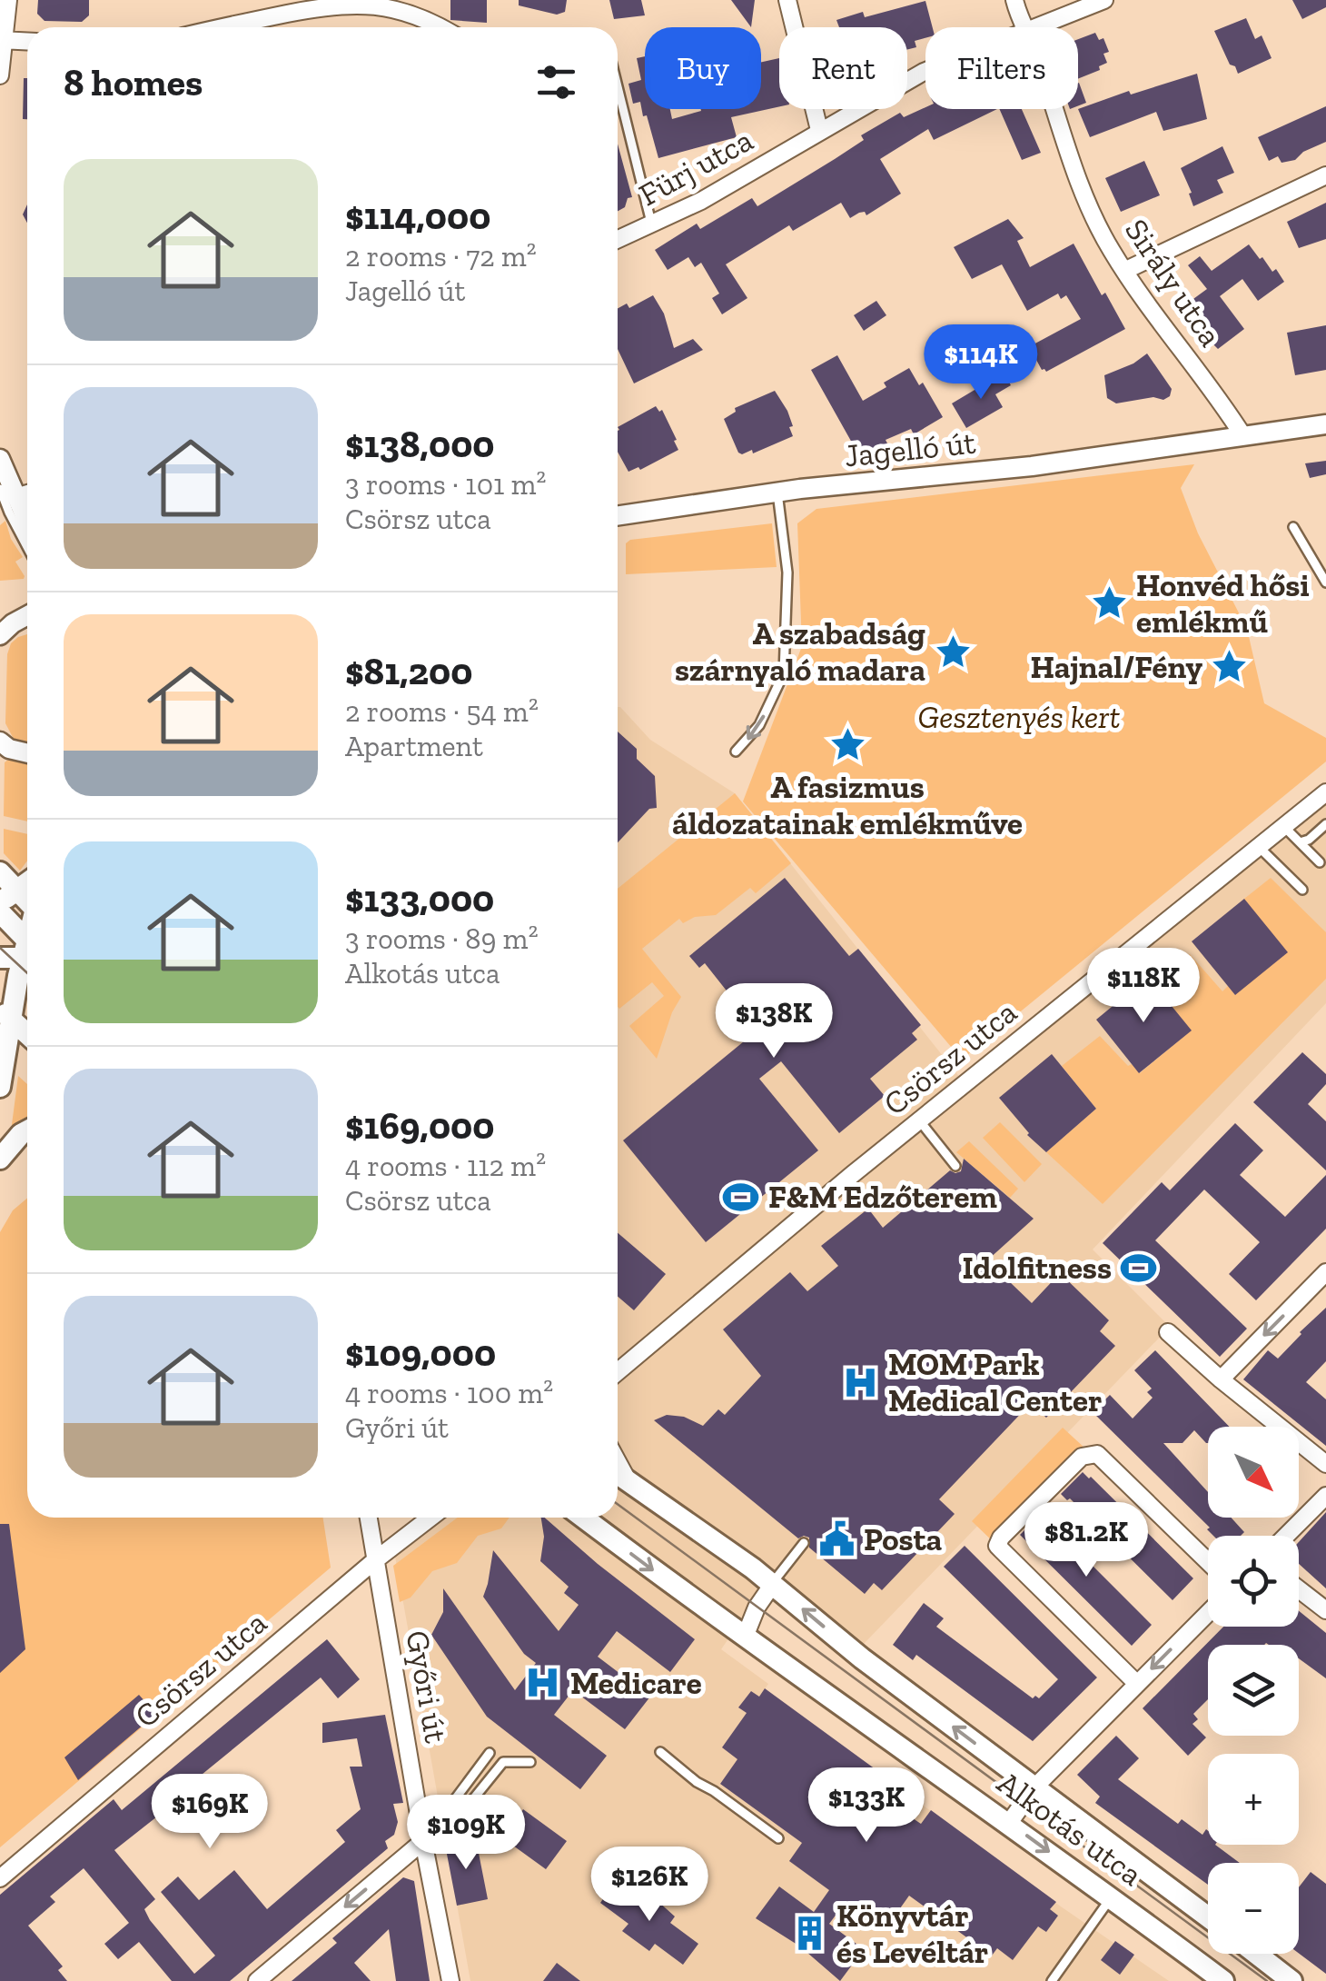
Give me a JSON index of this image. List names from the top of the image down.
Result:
{
  "streets": {
    "main road": ["Alkotás utca"],
    "street": [
      "Fürj utca",
      "Sirály utca",
      "Jagelló út",
      "Csörsz utca",
      "Győri út"
    ]
  },
  "crossings": [
    ["Sirály utca", "Jagelló út"],
    ["Csörsz utca", "Győri út"]
  ],
  "parks": ["Gesztenyés kert"],
  "places": {
    "place": [
      "Honvéd hősi emlékmű",
      "A szabadság szárnyaló madara",
      "Hajnal/Fény",
      "A fasizmus áldozatainak emlékműve"
    ],
    "sports": ["F&M Edzőterem", "Idolfitness"],
    "hospital": ["MOM Park Medical Center", "Medicare"],
    "public building": ["Posta"],
    "building": ["Könyvtár és Levéltár"]
  },
  "north": "bottom right",
  "page": {
    "chip": ["Buy", "Rent", "Filters"],
    "heading": "8 homes",
    "list": [
      {
        "name": "$114,000",
        "note": "2 rooms · 72 m² · Jagelló út"
      },
      {
        "name": "$138,000",
        "note": "3 rooms · 101 m² · Csörsz utca"
      },
      {
        "name": "$81,200",
        "note": "2 rooms · 54 m² · Apartment"
      },
      {
        "name": "$133,000",
        "note": "3 rooms · 89 m² · Alkotás utca"
      },
      {
        "name": "$169,000",
        "note": "4 rooms · 112 m² · Csörsz utca"
      },
      {
        "name": "$109,000",
        "note": "4 rooms · 100 m² · Győri út"
      }
    ],
    "price": [
      "$114K",
      "$118K",
      "$138K",
      "$81.2K",
      "$133K",
      "$169K",
      "$109K",
      "$126K"
    ],
    "map_buttons": ["+", "−"]
  }
}
